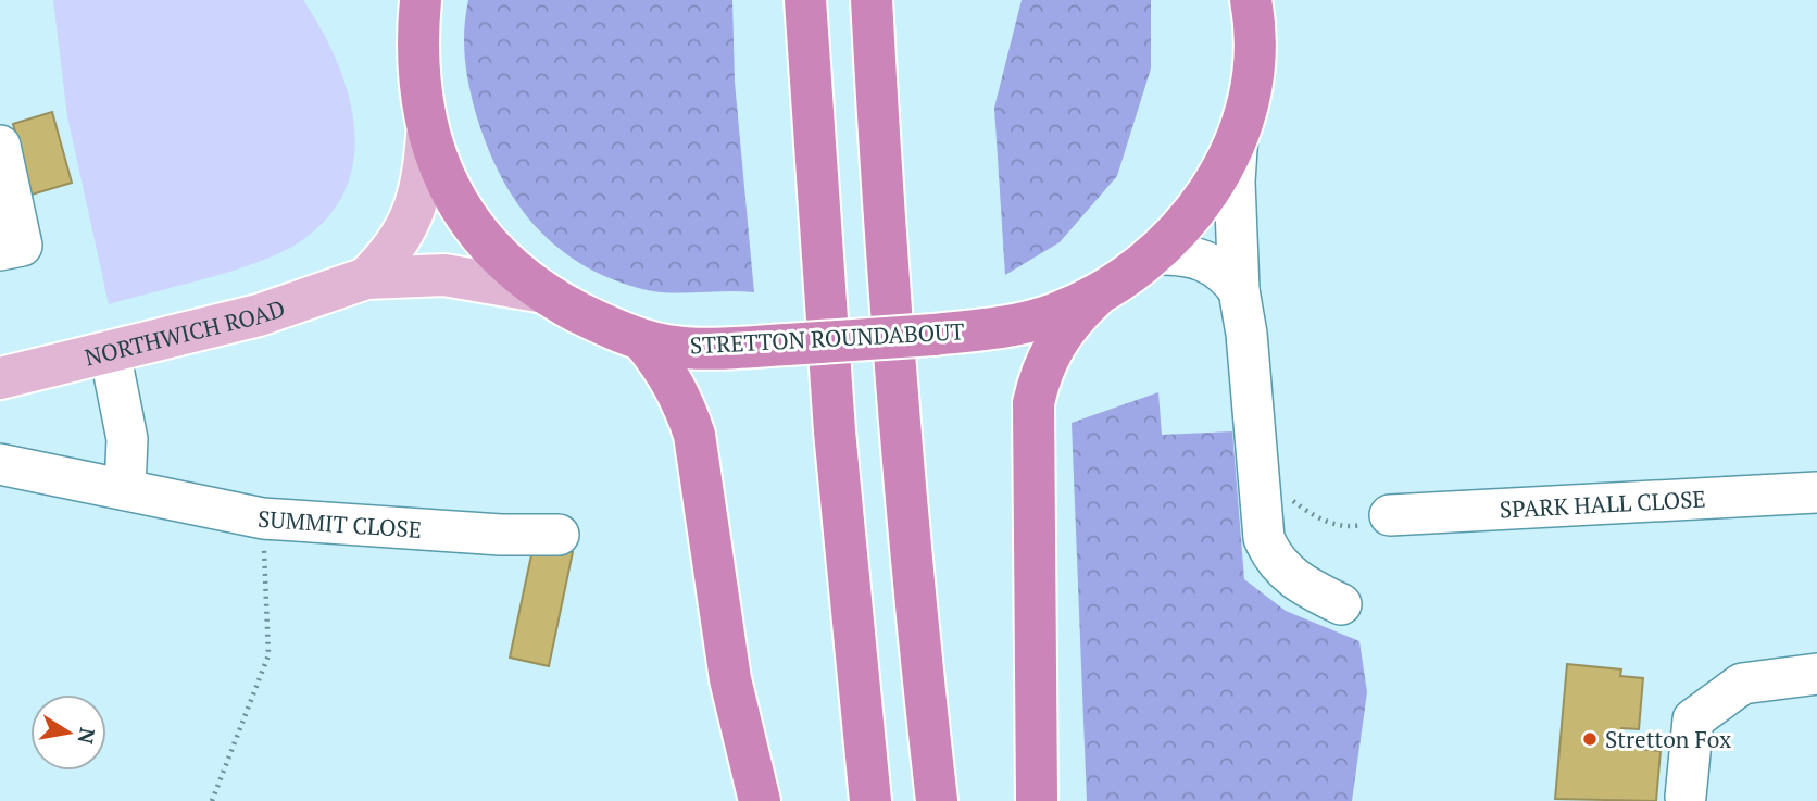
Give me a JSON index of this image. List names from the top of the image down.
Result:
{
  "streets": {
    "highway": ["STRETTON ROUNDABOUT"],
    "main road": ["NORTHWICH ROAD"],
    "street": ["SPARK HALL CLOSE", "SUMMIT CLOSE"]
  },
  "crossings": [
    ["NORTHWICH ROAD", "STRETTON ROUNDABOUT"]
  ],
  "places": ["Stretton Fox"],
  "north": "right"
}
